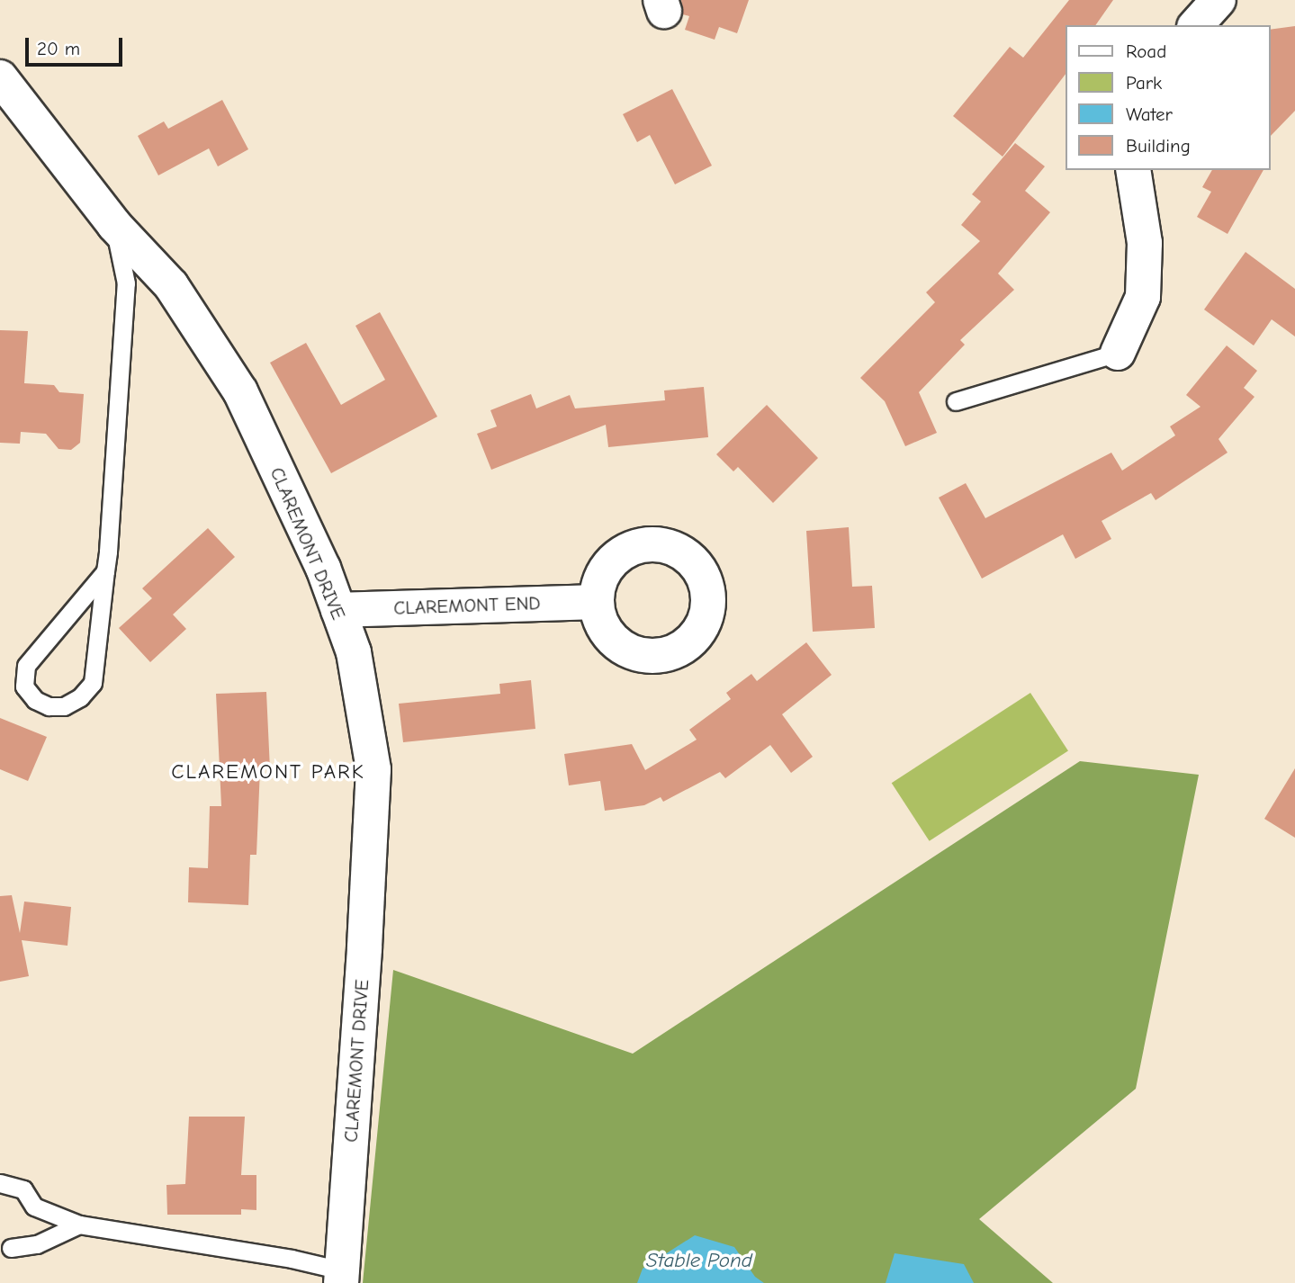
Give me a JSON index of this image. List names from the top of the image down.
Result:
{
  "streets": {
    "street": ["CLAREMONT DRIVE", "CLAREMONT END"]
  },
  "crossings": [
    ["CLAREMONT DRIVE", "CLAREMONT END"]
  ],
  "districts": ["CLAREMONT PARK"],
  "water": ["Stable Pond"],
  "legend": [
    "Road",
    "Park",
    "Water",
    "Building"
  ],
  "scale_bar": "20 m"
}
